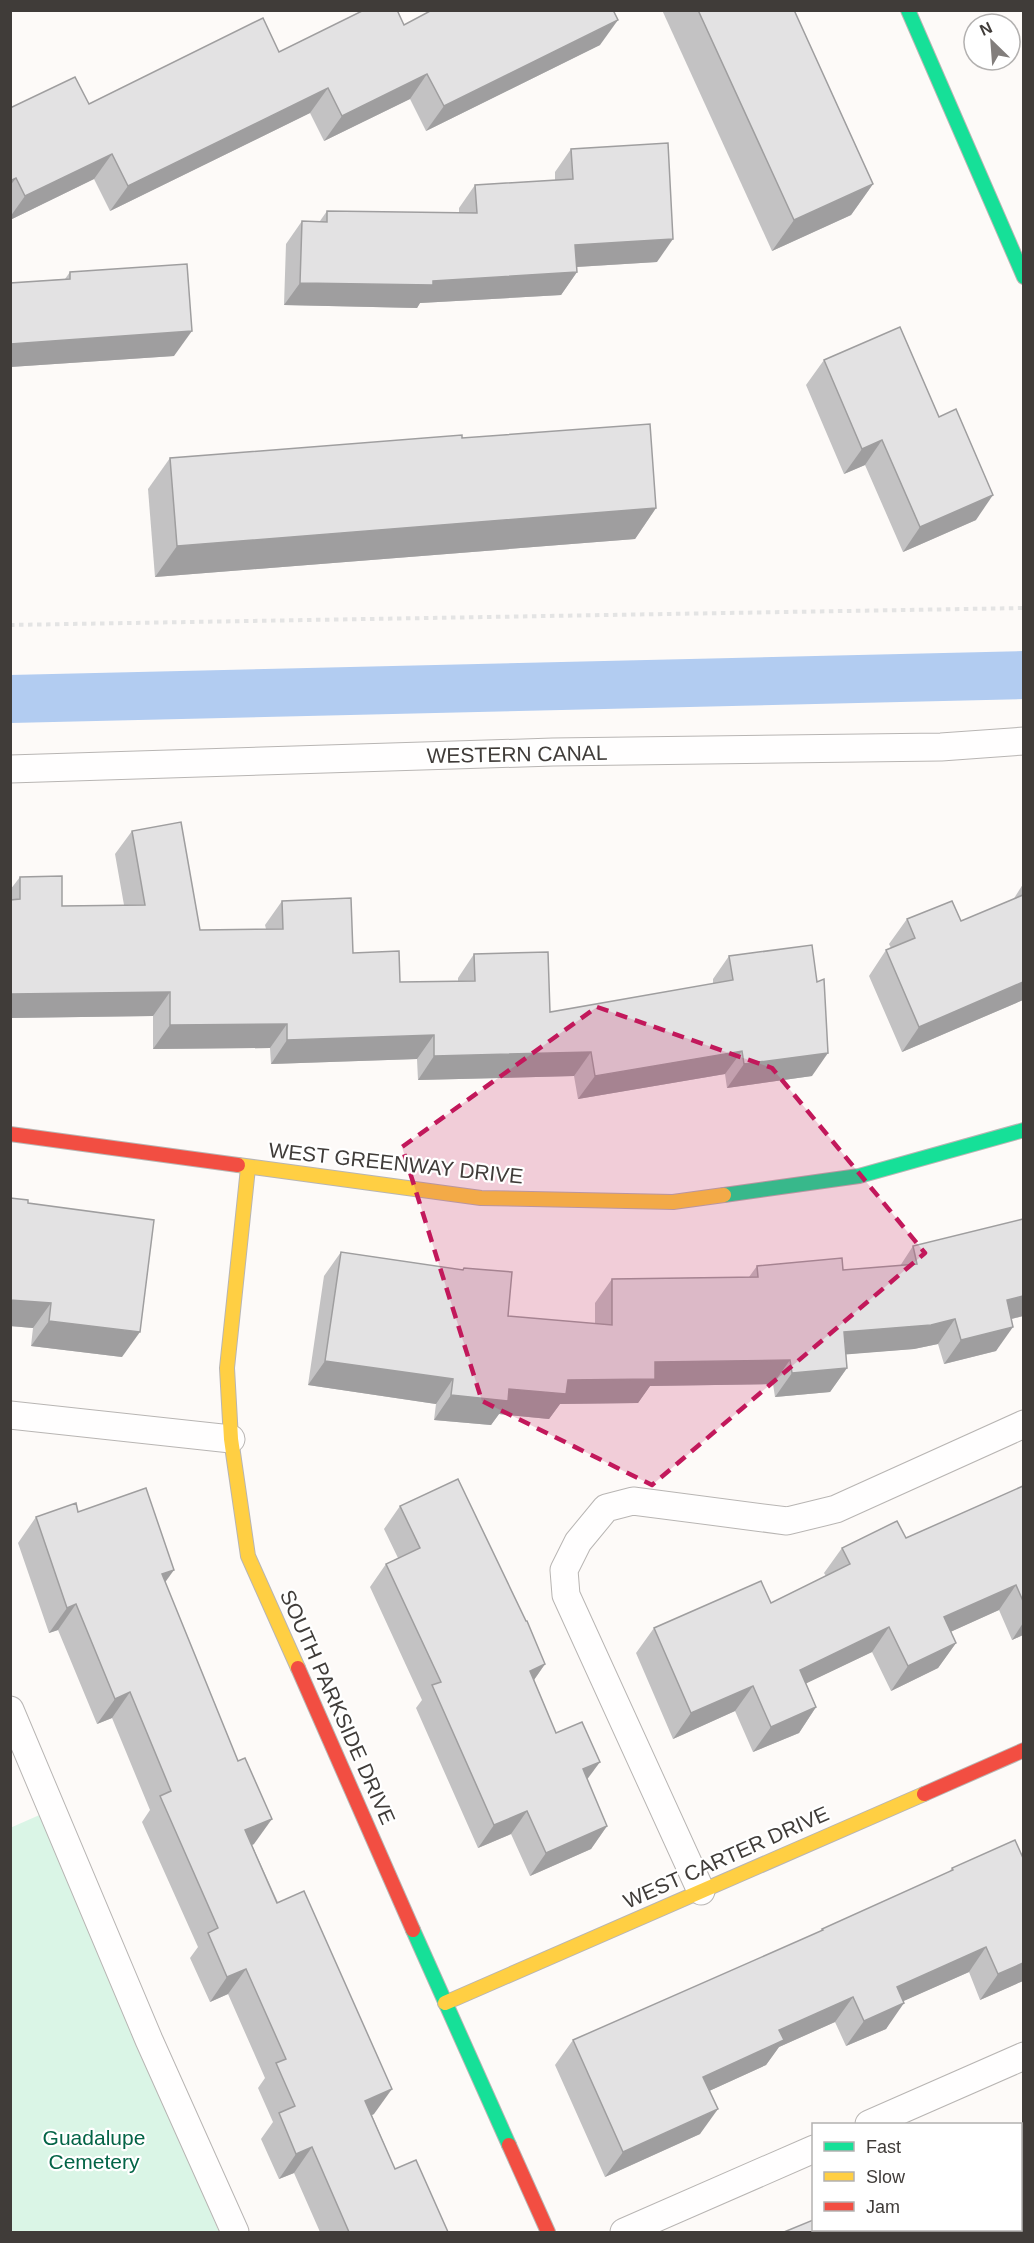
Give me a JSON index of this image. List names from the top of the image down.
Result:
{
  "streets": {
    "street": ["WEST GREENWAY DRIVE", "SOUTH PARKSIDE DRIVE", "WEST CARTER DRIVE"],
    "lane": ["WESTERN CANAL"]
  },
  "crossings": [
    ["WEST GREENWAY DRIVE", "SOUTH PARKSIDE DRIVE"],
    ["SOUTH PARKSIDE DRIVE", "WEST CARTER DRIVE"]
  ],
  "parks": ["Guadalupe Cemetery"],
  "legend": ["Fast", "Slow", "Jam"],
  "north": "top left"
}
